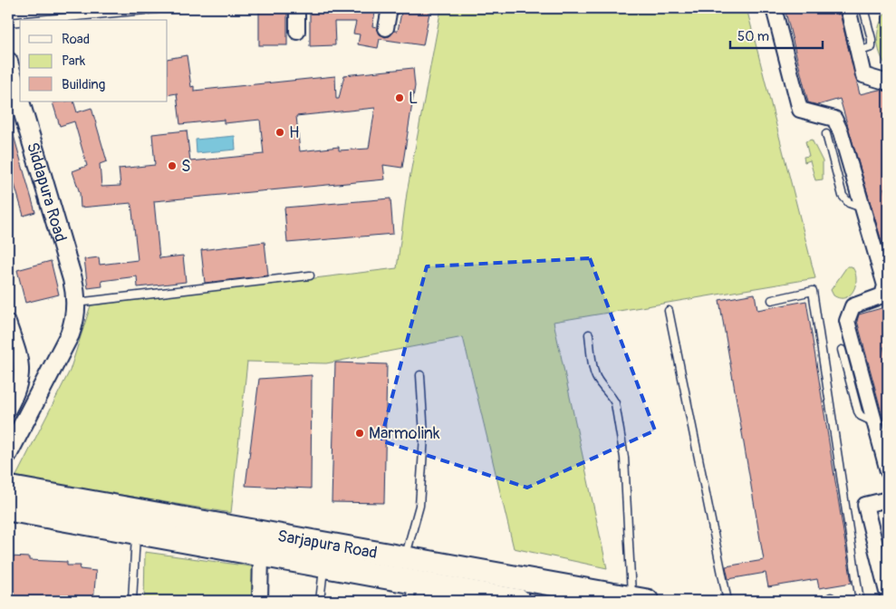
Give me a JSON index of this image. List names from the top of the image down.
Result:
{
  "streets": {
    "main road": ["Sarjapura Road"],
    "street": ["Siddapura Road"]
  },
  "places": [
    "L",
    "H",
    "S",
    "Marmolink"
  ],
  "legend": ["Road", "Park", "Building"],
  "scale_bar": "50 m"
}
